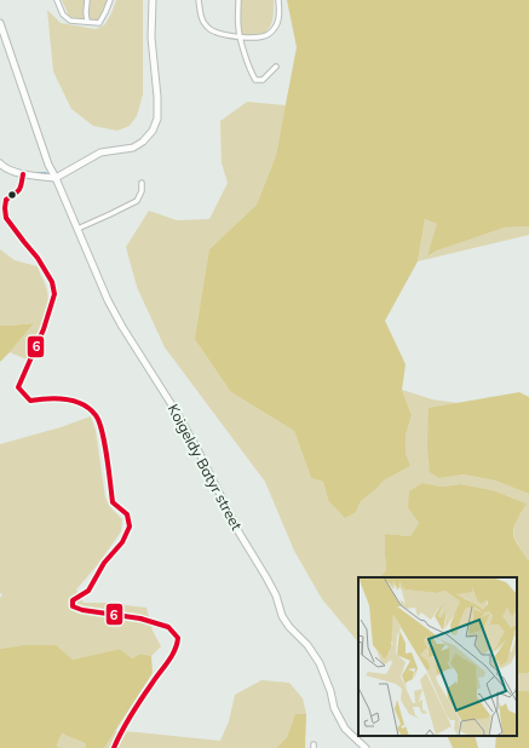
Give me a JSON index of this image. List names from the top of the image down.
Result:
{
  "streets": {
    "street": ["Koigeldy Batyr street"]
  },
  "lines": ["transit line 6"]
}
